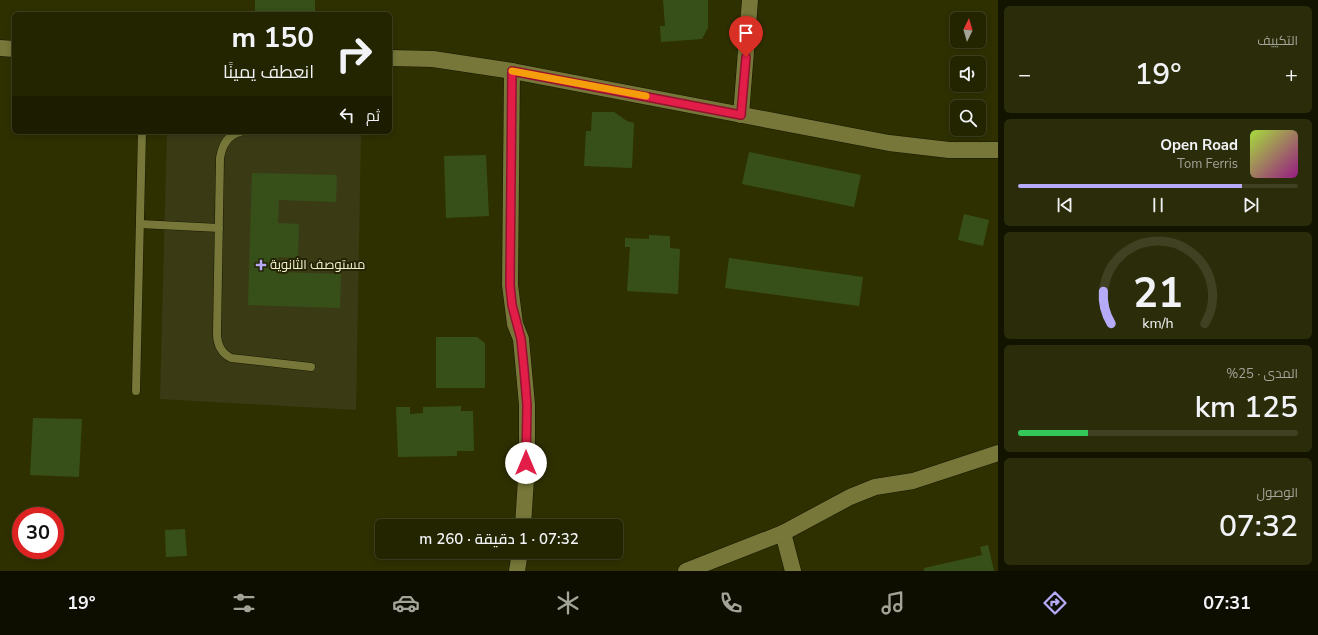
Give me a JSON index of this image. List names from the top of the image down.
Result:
{
  "places": {
    "health": ["مستوصف الثانوية"]
  },
  "north": "top",
  "page": {
    "tile": [
      "التكييف",
      ["المدى · 25%", "125 km"],
      ["الوصول", "07:32"]
    ],
    "turn": ["150 m", "انعطف يمينًا"],
    "heat": ["−", "19°", "+"],
    "then": "ثم",
    "song": ["Open Road", "Tom Ferris"],
    "limit": "30",
    "trip": "07:32 · 1 دقيقة · 260 m",
    "tabs": ["07:31", "19°"],
    "gauge": ["21", "km/h"]
  }
}
